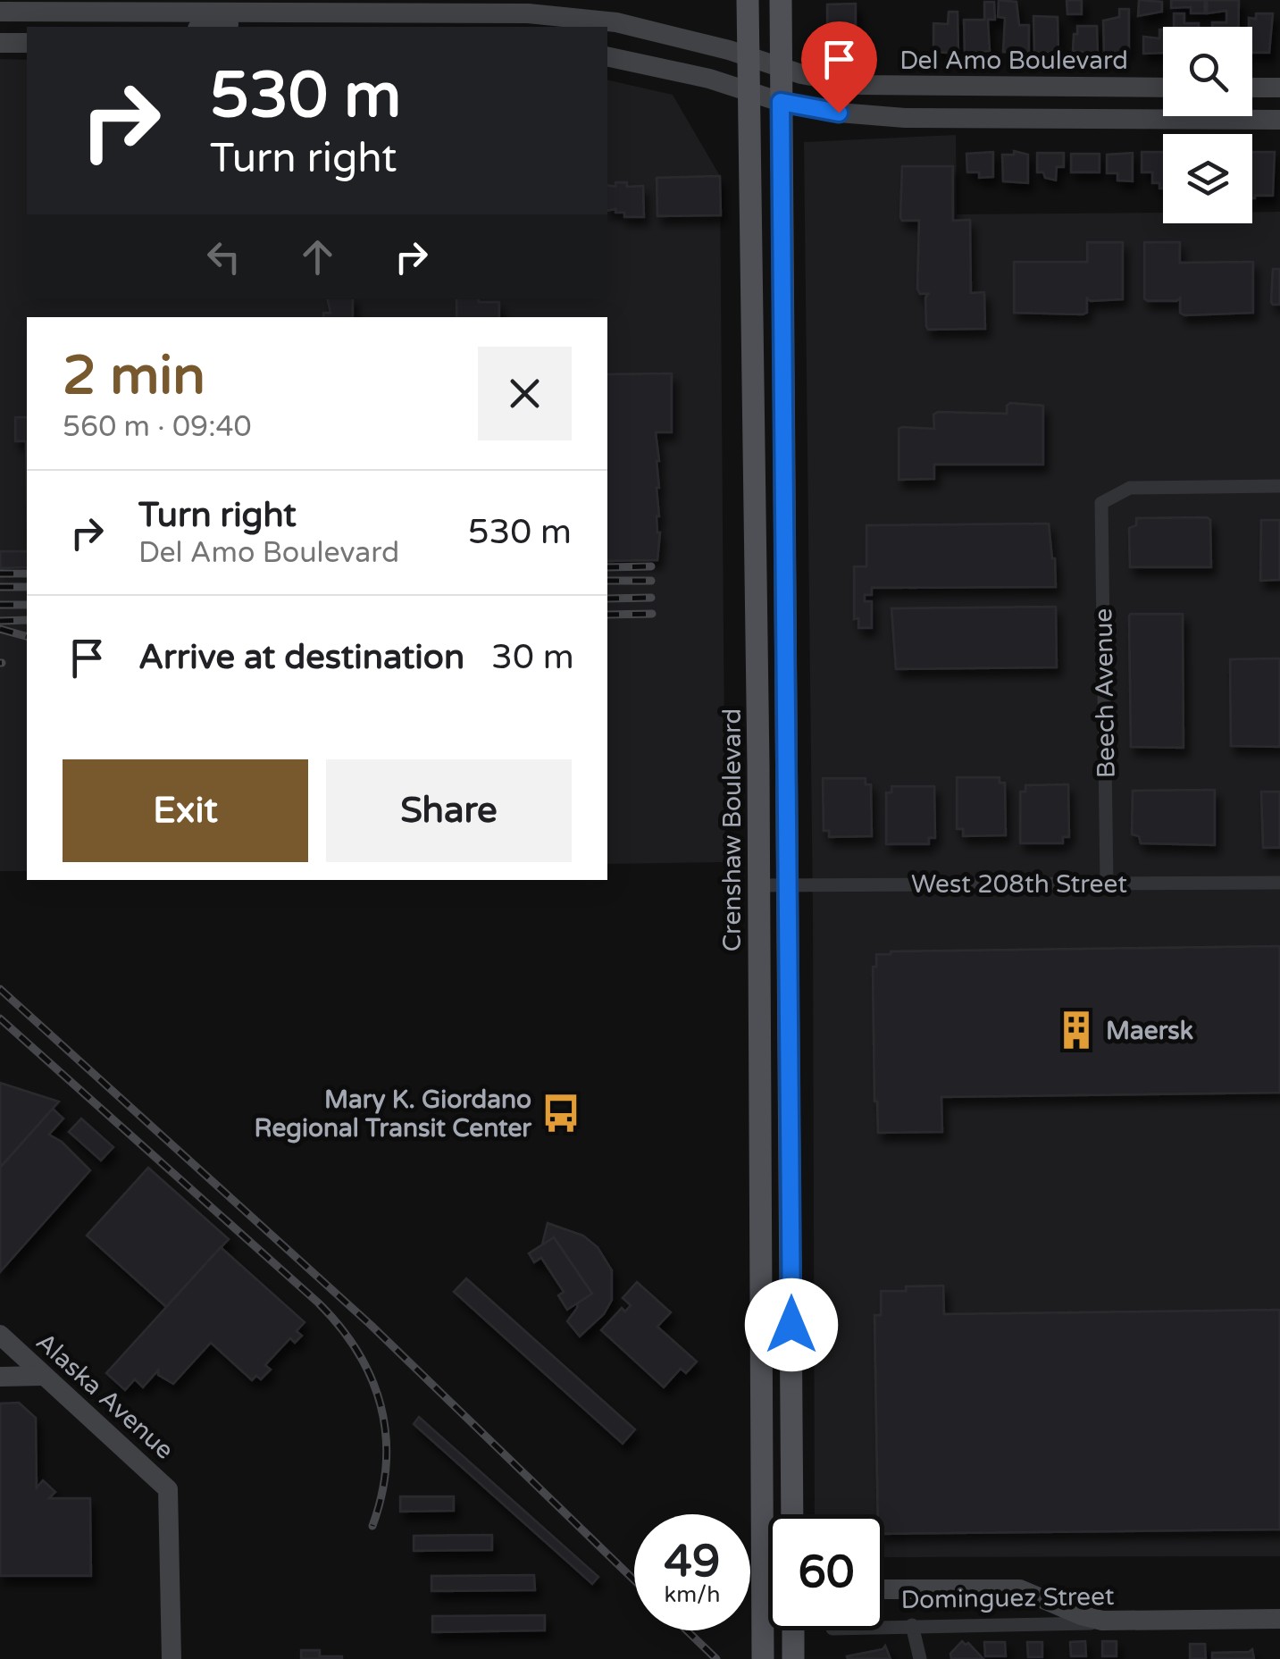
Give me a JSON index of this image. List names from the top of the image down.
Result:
{
  "streets": {
    "main road": [
      "Del Amo Boulevard",
      "Crenshaw Boulevard",
      "Alaska Avenue",
      "Dominguez Street"
    ],
    "street": ["Beech Avenue", "West 208th Street"]
  },
  "crossings": [
    ["Del Amo Boulevard", "Crenshaw Boulevard"],
    ["Beech Avenue", "West 208th Street"],
    ["Crenshaw Boulevard", "West 208th Street"]
  ],
  "places": {
    "building": ["Maersk"],
    "bus stop": ["Mary K. Giordano Regional Transit Center"]
  },
  "page": {
    "turn": ["530 m", "Turn right"],
    "heading": ["2 min", "560 m · 09:40"],
    "list": [
      {
        "name": "Turn right",
        "note": "Del Amo Boulevard",
        "value": "530 m"
      },
      {
        "name": "Arrive at destination",
        "value": "30 m"
      }
    ],
    "buttons": ["Exit", "Share"],
    "speed": "49 km/h",
    "limit": "60"
  }
}
